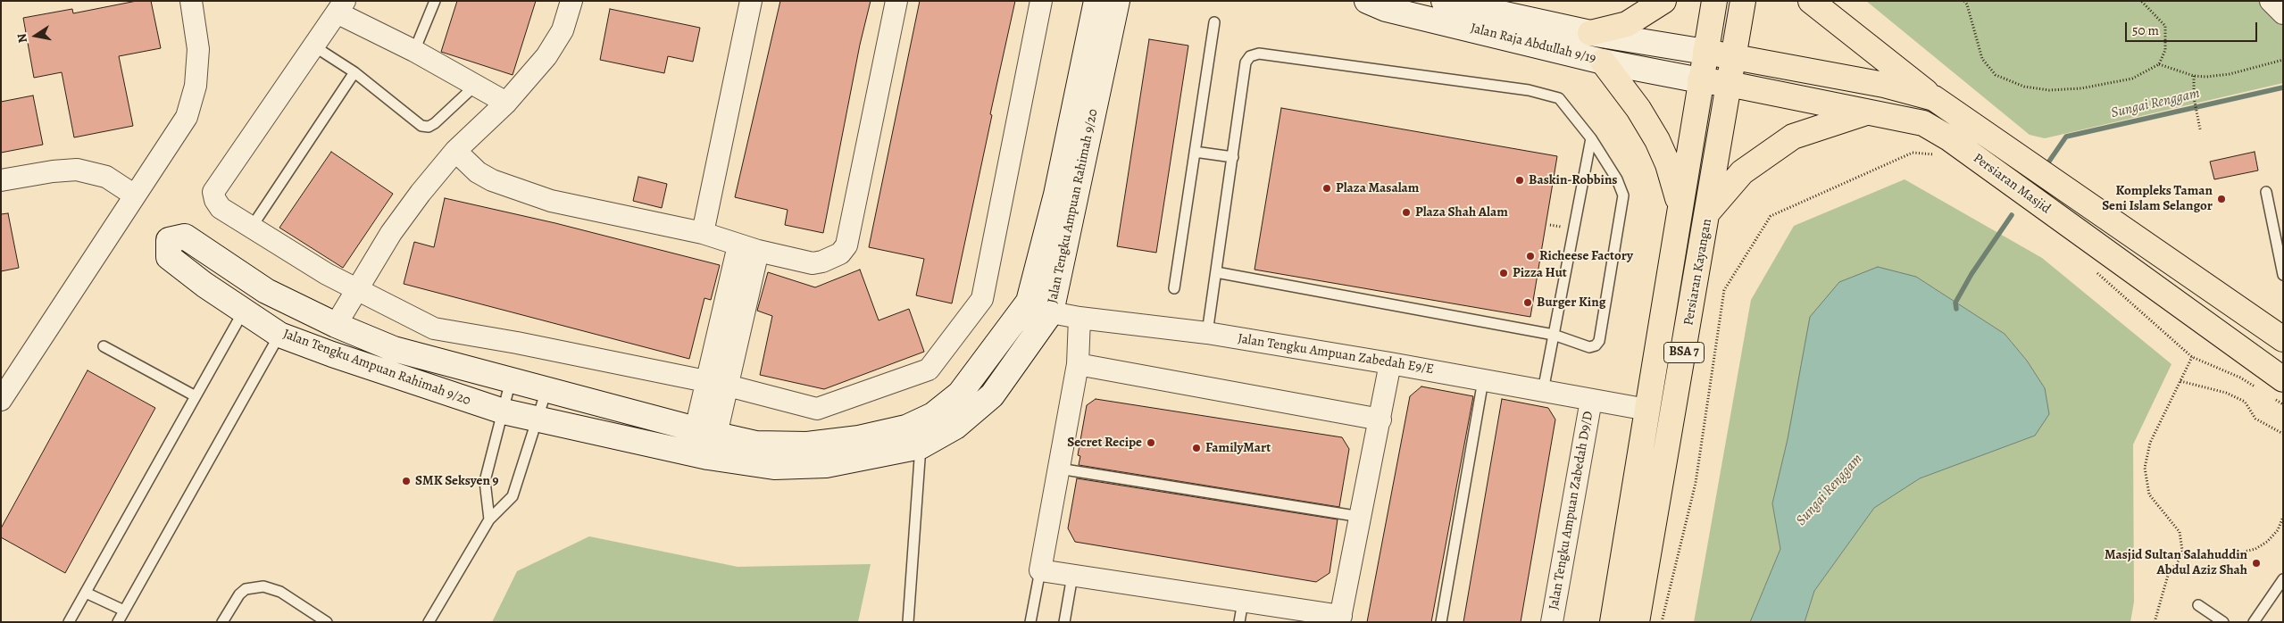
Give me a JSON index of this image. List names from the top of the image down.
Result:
{
  "streets": {
    "main road": ["Persiaran Masjid", "Persiaran Kayangan", "BSA 7"],
    "street": [
      "Jalan Raja Abdullah 9/19",
      "Jalan Tengku Ampuan Rahimah 9/20",
      "Jalan Tengku Ampuan Zabedah E9/E",
      "Jalan Tengku Ampuan Zabedah D9/D"
    ]
  },
  "crossings": [
    ["Jalan Raja Abdullah 9/19", "Persiaran Masjid"],
    ["Jalan Raja Abdullah 9/19", "Persiaran Kayangan"],
    ["Persiaran Masjid", "Persiaran Kayangan"],
    ["Jalan Tengku Ampuan Rahimah 9/20", "Jalan Tengku Ampuan Zabedah E9/E"],
    ["Persiaran Kayangan", "Jalan Tengku Ampuan Zabedah E9/E"],
    ["Jalan Tengku Ampuan Zabedah E9/E", "Jalan Tengku Ampuan Zabedah D9/D"]
  ],
  "water": ["Sungai Renggam"],
  "places": [
    "Baskin-Robbins",
    "Plaza Masalam",
    "Kompleks Taman Seni Islam Selangor",
    "Plaza Shah Alam",
    "Richeese Factory",
    "Pizza Hut",
    "Burger King",
    "Secret Recipe",
    "FamilyMart",
    "SMK Seksyen 9",
    "Masjid Sultan Salahuddin Abdul Aziz Shah"
  ],
  "scale_bar": "50 m",
  "north": "left"
}
